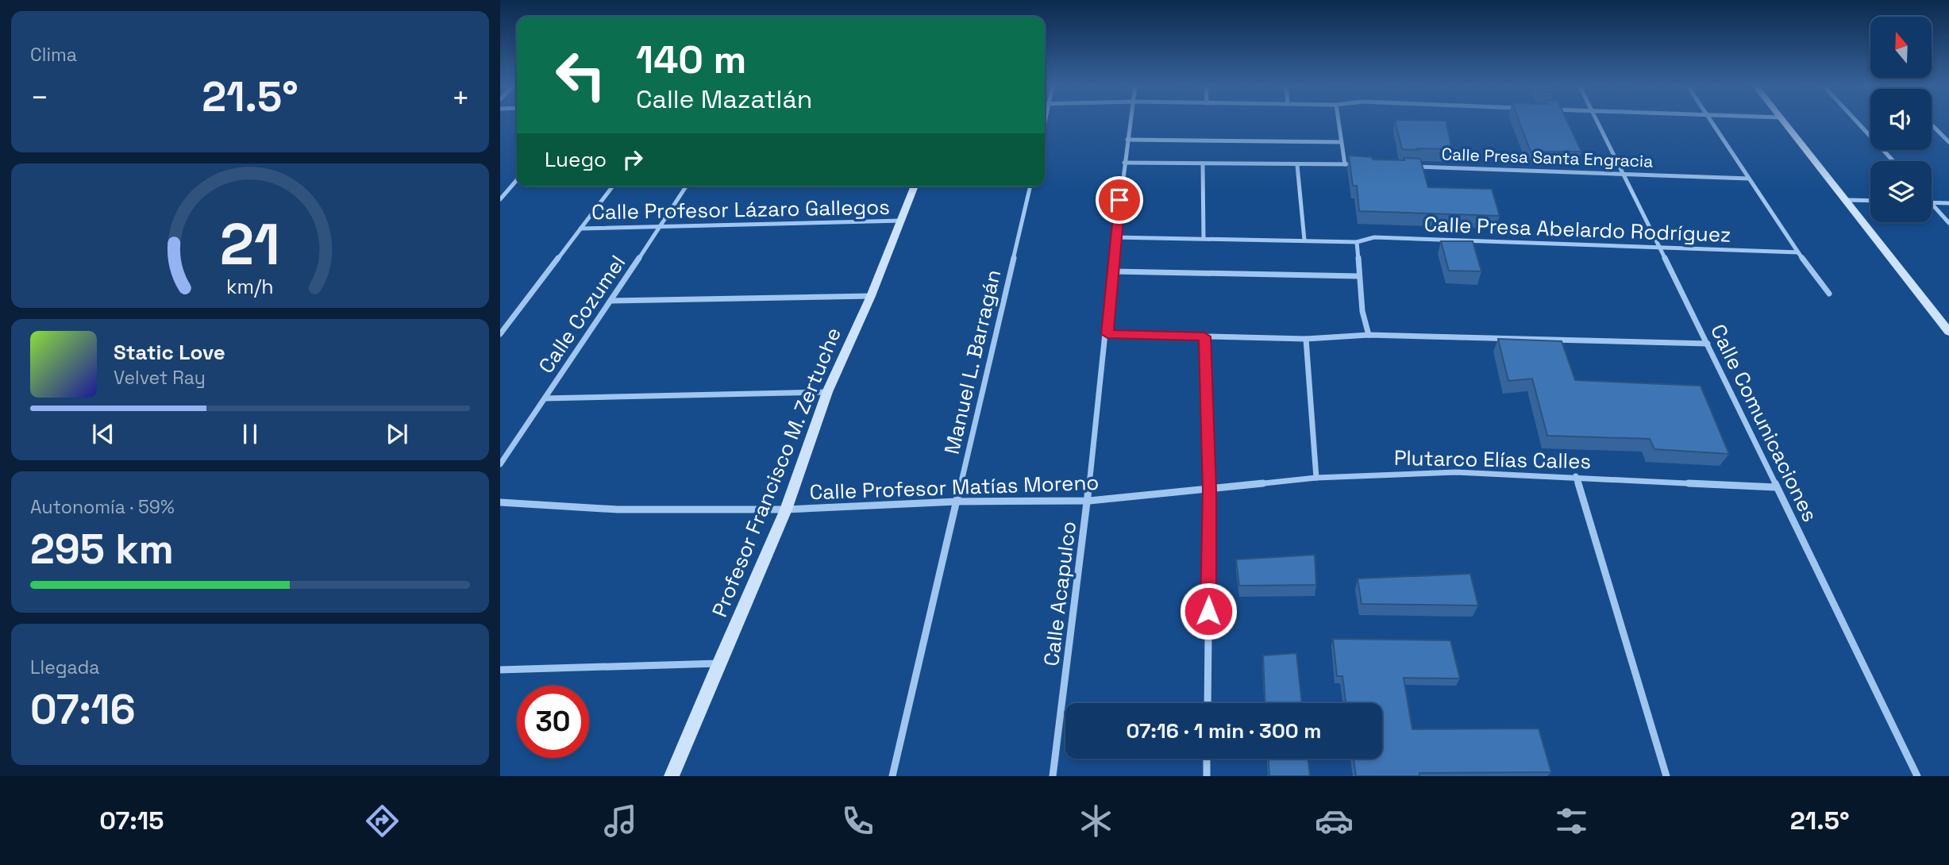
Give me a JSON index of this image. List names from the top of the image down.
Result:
{
  "streets": {
    "street": [
      "Calle Presa Santa Engracia",
      "Calle Profesor Lázaro Gallegos",
      "Calle Presa Abelardo Rodríguez",
      "Calle Cozumel",
      "Manuel L. Barragán",
      "Calle Comunicaciones",
      "Plutarco Elías Calles",
      "Profesor Francisco M. Zertuche",
      "Calle Profesor Matías Moreno",
      "Calle Acapulco"
    ]
  },
  "crossings": [
    ["Calle Presa Santa Engracia", "Calle Comunicaciones"],
    ["Calle Profesor Lázaro Gallegos", "Calle Cozumel"],
    ["Calle Profesor Lázaro Gallegos", "Profesor Francisco M. Zertuche"],
    ["Calle Presa Abelardo Rodríguez", "Calle Comunicaciones"],
    ["Calle Presa Abelardo Rodríguez", "Calle Acapulco"],
    ["Manuel L. Barragán", "Calle Profesor Matías Moreno"],
    ["Calle Comunicaciones", "Plutarco Elías Calles"],
    ["Plutarco Elías Calles", "Calle Profesor Matías Moreno"],
    ["Profesor Francisco M. Zertuche", "Calle Profesor Matías Moreno"],
    ["Calle Profesor Matías Moreno", "Calle Acapulco"]
  ],
  "north": "top",
  "page": {
    "tile": [
      "Clima",
      ["Autonomía · 59%", "295 km"],
      ["Llegada", "07:16"]
    ],
    "turn": ["140 m", "Calle Mazatlán"],
    "heat": ["−", "21.5°", "+"],
    "then": "Luego",
    "song": ["Static Love", "Velvet Ray"],
    "limit": "30",
    "trip": "07:16 · 1 min · 300 m",
    "tabs": ["07:15", "21.5°"],
    "gauge": ["21", "km/h"]
  }
}
